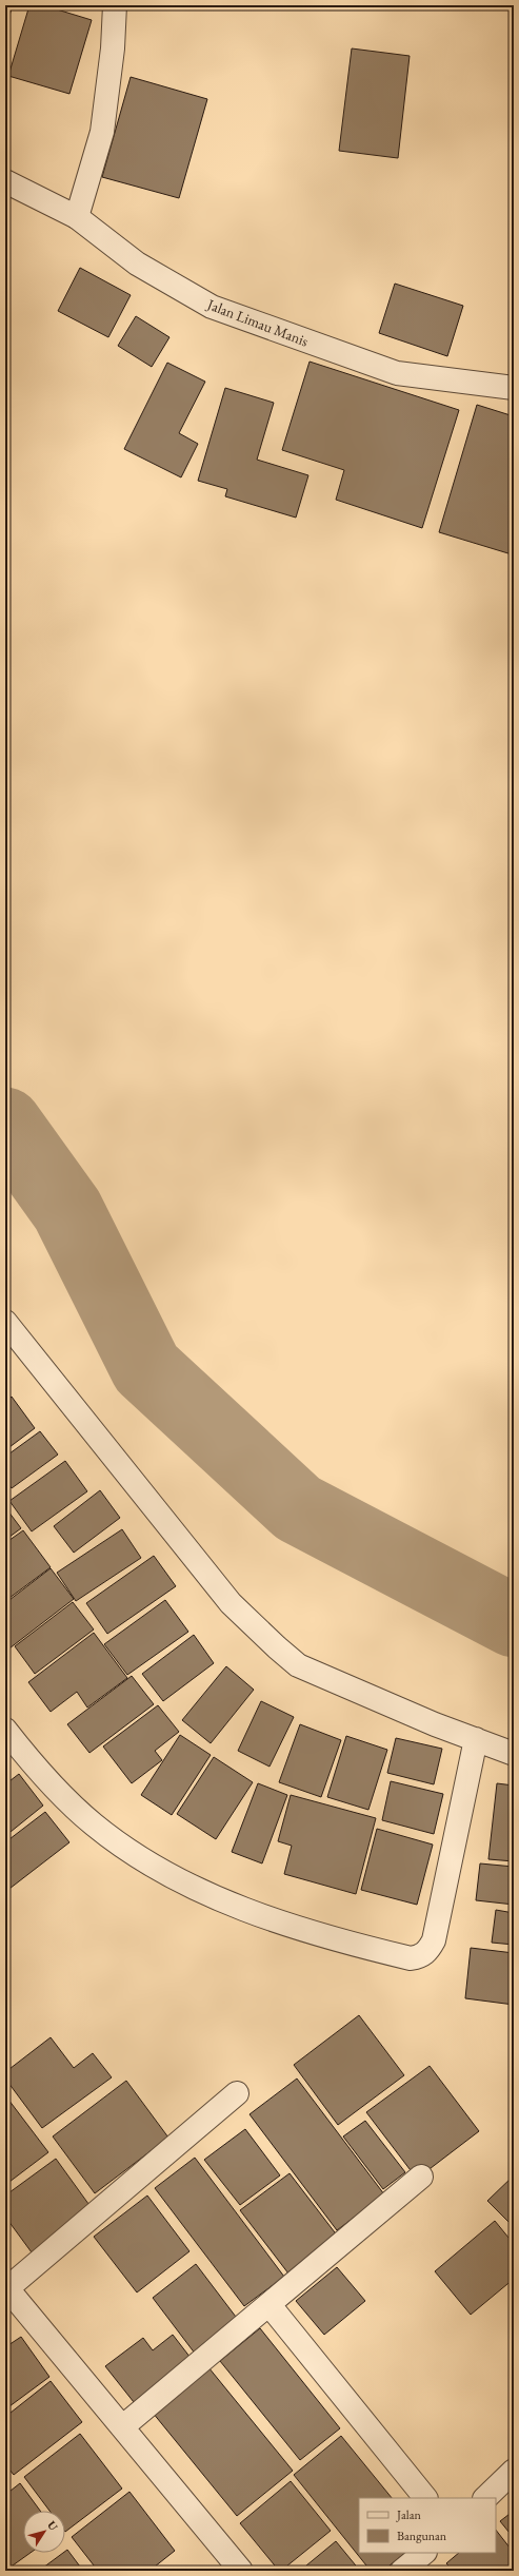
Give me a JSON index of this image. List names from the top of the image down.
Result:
{
  "streets": {
    "street": ["Jalan Limau Manis"]
  },
  "legend": ["Jalan", "Bangunan"],
  "north": "top right"
}
